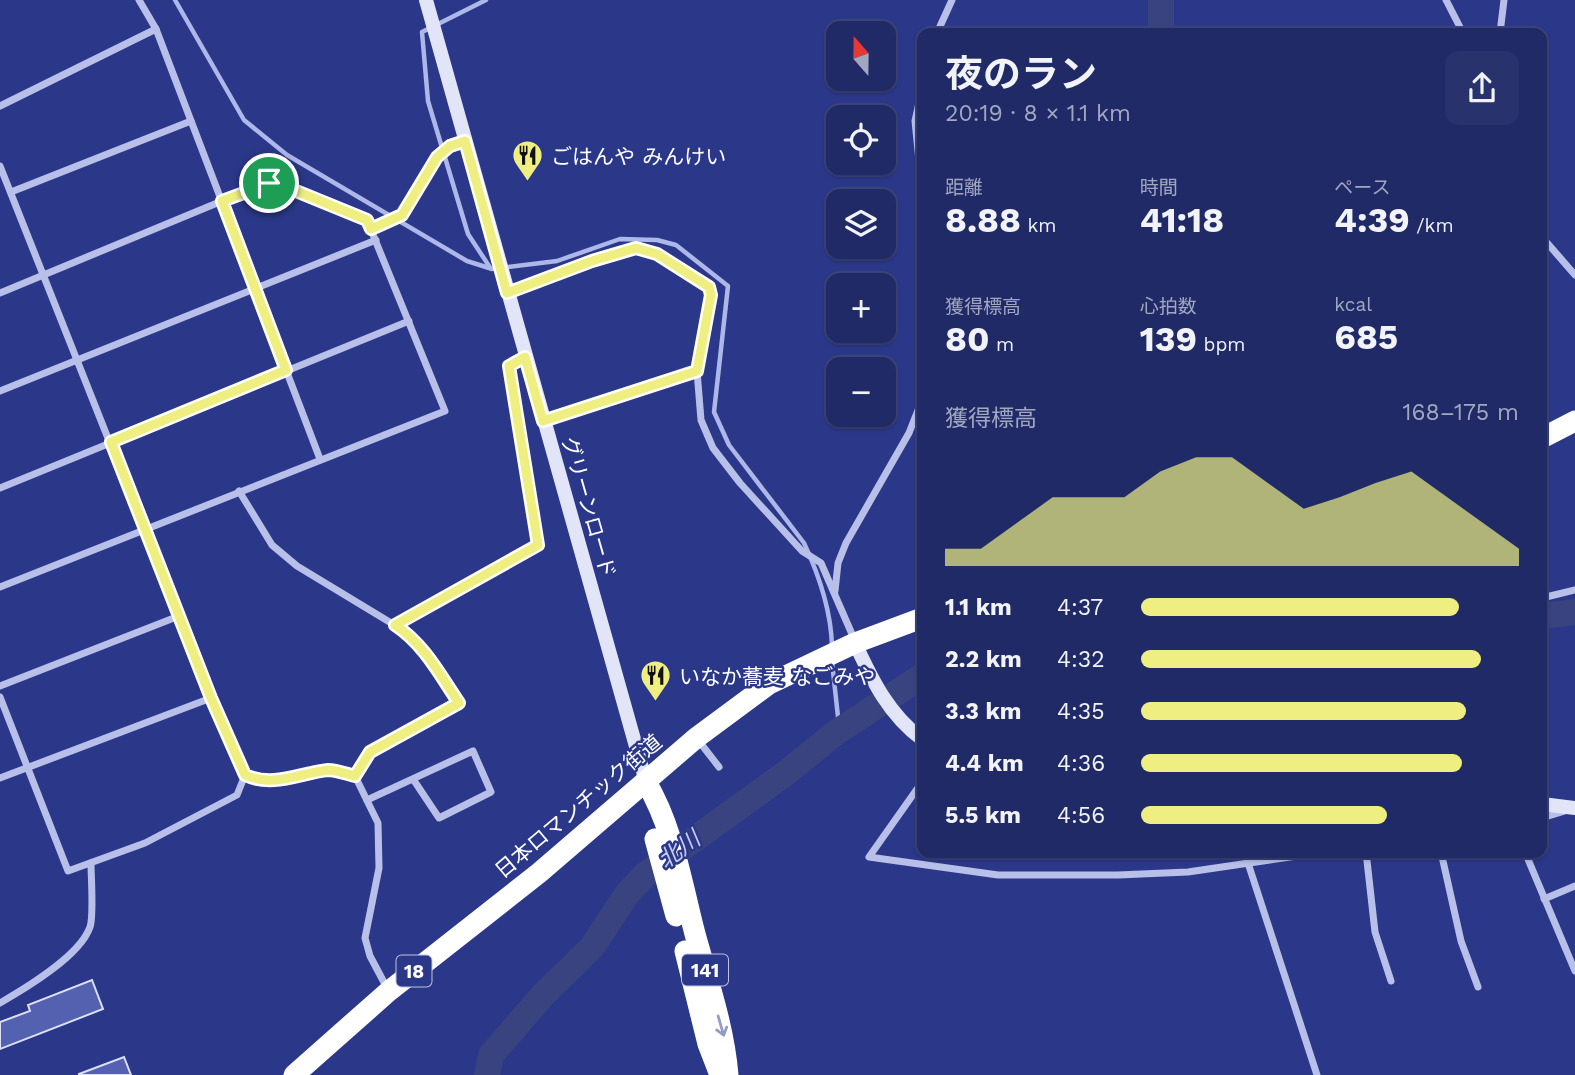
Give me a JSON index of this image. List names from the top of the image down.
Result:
{
  "streets": {
    "highway": ["日本ロマンチック街道", "141", "18"],
    "street": ["グリーンロード"]
  },
  "crossings": [
    ["グリーンロード", "日本ロマンチック街道"],
    ["グリーンロード", "141"],
    ["日本ロマンチック街道", "141"]
  ],
  "water": ["北川"],
  "places": {
    "restaurant": ["ごはんや みんけい", "いなか蕎麦 なごみや"]
  },
  "north": "top",
  "page": {
    "map_buttons": ["+", "−"],
    "heading": ["夜のラン", "20:19 · 8 × 1.1 km"],
    "stats": [
      ["距離", "8.88 km"],
      ["時間", "41:18"],
      ["ペース", "4:39 /km"],
      ["獲得標高", "80 m"],
      ["心拍数", "139 bpm"],
      ["kcal", "685"]
    ],
    "chart": ["獲得標高", "168–175 m"],
    "list": [
      {
        "name": "1.1 km",
        "note": "4:37"
      },
      {
        "name": "2.2 km",
        "note": "4:32"
      },
      {
        "name": "3.3 km",
        "note": "4:35"
      },
      {
        "name": "4.4 km",
        "note": "4:36"
      },
      {
        "name": "5.5 km",
        "note": "4:56"
      }
    ]
  }
}
